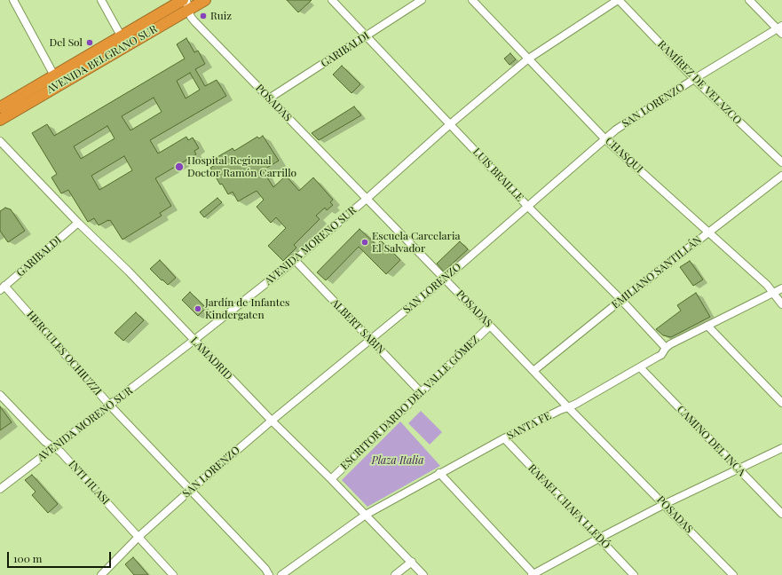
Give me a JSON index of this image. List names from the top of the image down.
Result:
{
  "streets": {
    "highway": ["AVENIDA BELGRANO SUR"],
    "street": [
      "GARIBALDI",
      "RAMÍREZ DE VELAZCO",
      "POSADAS",
      "SAN LORENZO",
      "CHASQUI",
      "LUIS BRAILLE",
      "AVENIDA MORENO SUR",
      "EMILIANO SANTILLÁN",
      "ALBERT SABIN",
      "HERCULES OCHIUZZI",
      "LAMADRID",
      "ESCRITOR DARDO DEL VALLE GÓMEZ",
      "SANTA FE",
      "CAMINO DEL INCA",
      "INTI HUASI",
      "RAFAEL CHAFA LLEDÓ"
    ]
  },
  "crossings": [
    ["GARIBALDI", "POSADAS"],
    ["GARIBALDI", "LUIS BRAILLE"],
    ["GARIBALDI", "HERCULES OCHIUZZI"],
    ["GARIBALDI", "LAMADRID"],
    ["AVENIDA BELGRANO SUR", "POSADAS"],
    ["RAMÍREZ DE VELAZCO", "SAN LORENZO"],
    ["RAMÍREZ DE VELAZCO", "AVENIDA MORENO SUR"],
    ["POSADAS", "SAN LORENZO"],
    ["POSADAS", "AVENIDA MORENO SUR"],
    ["POSADAS", "EMILIANO SANTILLÁN"],
    ["POSADAS", "ESCRITOR DARDO DEL VALLE GÓMEZ"],
    ["POSADAS", "SANTA FE"],
    ["SAN LORENZO", "CHASQUI"],
    ["SAN LORENZO", "LUIS BRAILLE"],
    ["SAN LORENZO", "ALBERT SABIN"],
    ["SAN LORENZO", "HERCULES OCHIUZZI"],
    ["SAN LORENZO", "LAMADRID"],
    ["SAN LORENZO", "INTI HUASI"],
    ["CHASQUI", "AVENIDA MORENO SUR"],
    ["CHASQUI", "EMILIANO SANTILLÁN"],
    ["CHASQUI", "SANTA FE"],
    ["LUIS BRAILLE", "AVENIDA MORENO SUR"],
    ["LUIS BRAILLE", "EMILIANO SANTILLÁN"],
    ["LUIS BRAILLE", "SANTA FE"],
    ["AVENIDA MORENO SUR", "ALBERT SABIN"],
    ["AVENIDA MORENO SUR", "HERCULES OCHIUZZI"],
    ["AVENIDA MORENO SUR", "LAMADRID"],
    ["AVENIDA MORENO SUR", "INTI HUASI"],
    ["ALBERT SABIN", "ESCRITOR DARDO DEL VALLE GÓMEZ"],
    ["LAMADRID", "ESCRITOR DARDO DEL VALLE GÓMEZ"],
    ["LAMADRID", "SANTA FE"],
    ["SANTA FE", "CAMINO DEL INCA"],
    ["SANTA FE", "RAFAEL CHAFA LLEDÓ"]
  ],
  "parks": ["Plaza Italia"],
  "places": [
    "Ruiz",
    "Del Sol",
    "Hospital Regional Doctor Ramón Carrillo",
    "Escuela Carcelaria El Salvador",
    "Jardín de Infantes Kindergaten"
  ],
  "scale_bar": "100 m"
}
